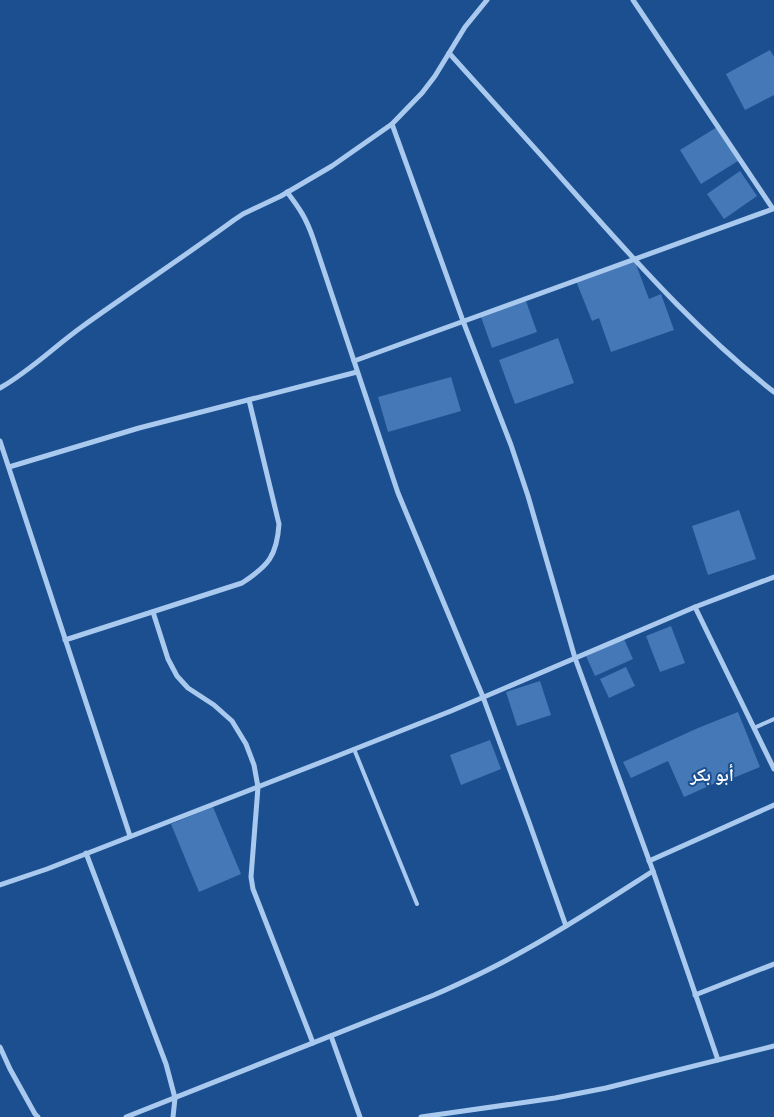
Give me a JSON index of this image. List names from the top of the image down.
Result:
{
  "districts": ["أبو بكر"]
}
